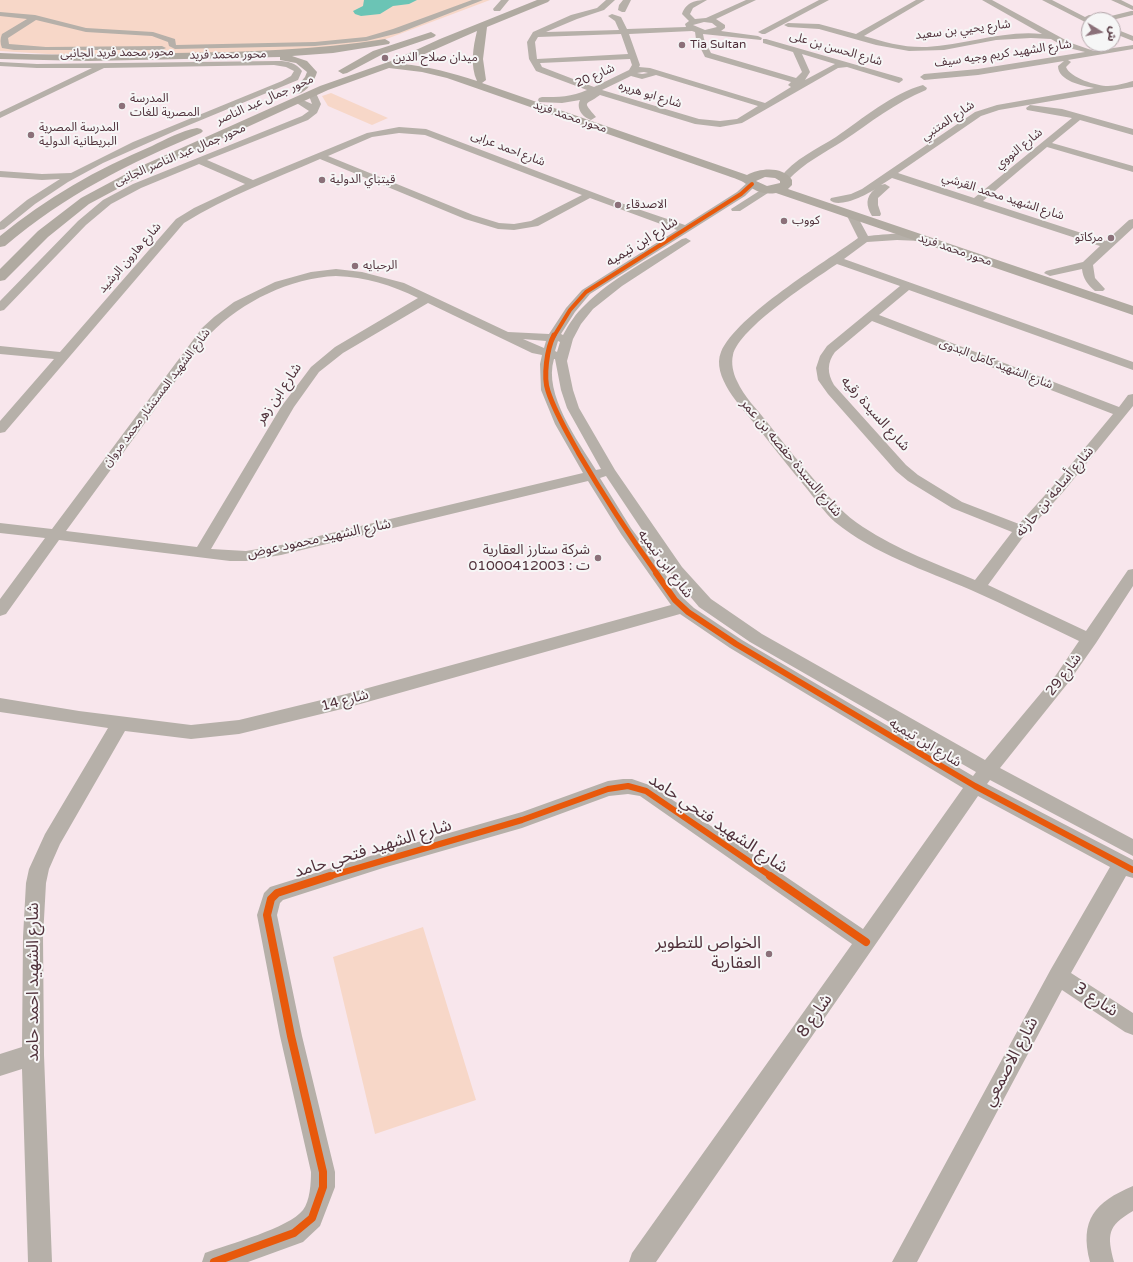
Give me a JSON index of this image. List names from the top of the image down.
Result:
{
  "streets": {
    "main road": ["محور محمد فريد", "محور جمال عبد الناصر"],
    "street": [
      "شارع يحيي بن سعيد",
      "شارع الحسن بن على",
      "محور محمد فريد الجانبى",
      "شارع الشهيد كريم وجيه سيف",
      "شارع 20",
      "شارع ابو هريره",
      "شارع المتنبي",
      "شارع احمد عرابى",
      "شارع النووي",
      "محور جمال عبد الناصر الجانبى",
      "شارع الشهيد محمد القرشي",
      "شارع ابن تيميه",
      "شارع هارون الرشيد",
      "شارع الشهيد كامل البدوى",
      "شارع ابن زهر",
      "شارع الشهيد المستشار محمد مروان",
      "شارع السيدة رقيه",
      "شارع السيدة حفصه بن عمر",
      "شارع أسامة بن حارثه",
      "شارع الشهيد محمود عوض",
      "شارع 29",
      "شارع 14",
      "شارع الشهيد فتحي حامد",
      "شارع الشهيد احمد حامد",
      "شارع 3",
      "شارع 8",
      "شارع الاصمعي"
    ]
  },
  "crossings": [
    ["شارع يحيي بن سعيد", "شارع الحسن بن على"],
    ["شارع الحسن بن على", "شارع ابو هريره"],
    ["محور محمد فريد الجانبى", "محور محمد فريد"],
    ["محور محمد فريد الجانبى", "محور جمال عبد الناصر الجانبى"],
    ["محور محمد فريد", "شارع 20"],
    ["محور محمد فريد", "محور جمال عبد الناصر"],
    ["محور محمد فريد", "شارع المتنبي"],
    ["محور محمد فريد", "شارع ابن تيميه"],
    ["شارع 20", "شارع ابو هريره"],
    ["شارع المتنبي", "شارع النووي"],
    ["شارع المتنبي", "شارع الشهيد محمد القرشي"],
    ["شارع احمد عرابى", "شارع ابن تيميه"],
    ["شارع احمد عرابى", "شارع هارون الرشيد"],
    ["شارع النووي", "شارع الشهيد محمد القرشي"],
    ["شارع ابن تيميه", "شارع الشهيد المستشار محمد مروان"],
    ["شارع ابن تيميه", "شارع الشهيد محمود عوض"],
    ["شارع ابن تيميه", "شارع 29"],
    ["شارع ابن تيميه", "شارع 14"],
    ["شارع ابن تيميه", "شارع 8"],
    ["شارع ابن تيميه", "شارع الاصمعي"],
    ["شارع الشهيد كامل البدوى", "شارع السيدة رقيه"],
    ["شارع الشهيد كامل البدوى", "شارع أسامة بن حارثه"],
    ["شارع ابن زهر", "شارع الشهيد المستشار محمد مروان"],
    ["شارع ابن زهر", "شارع الشهيد محمود عوض"],
    ["شارع الشهيد المستشار محمد مروان", "شارع الشهيد محمود عوض"],
    ["شارع السيدة رقيه", "شارع أسامة بن حارثه"],
    ["شارع السيدة حفصه بن عمر", "شارع أسامة بن حارثه"],
    ["شارع السيدة حفصه بن عمر", "شارع 29"],
    ["شارع 29", "شارع 8"],
    ["شارع 14", "شارع الشهيد احمد حامد"],
    ["شارع الشهيد فتحي حامد", "شارع 8"],
    ["شارع 3", "شارع الاصمعي"]
  ],
  "places": [
    "Tia Sultan",
    "ميدان صلاح الدين",
    "المدرسة المصرية للغات",
    "المدرسة المصرية البريطانية الدولية",
    "قيتباي الدولية",
    "الاصدقاء",
    "كووب",
    "مركاتو",
    "الرحبايه",
    "شركة ستارز العقارية ت : 01000412003",
    "الخواص للتطوير العقارية"
  ],
  "north": "right"
}
